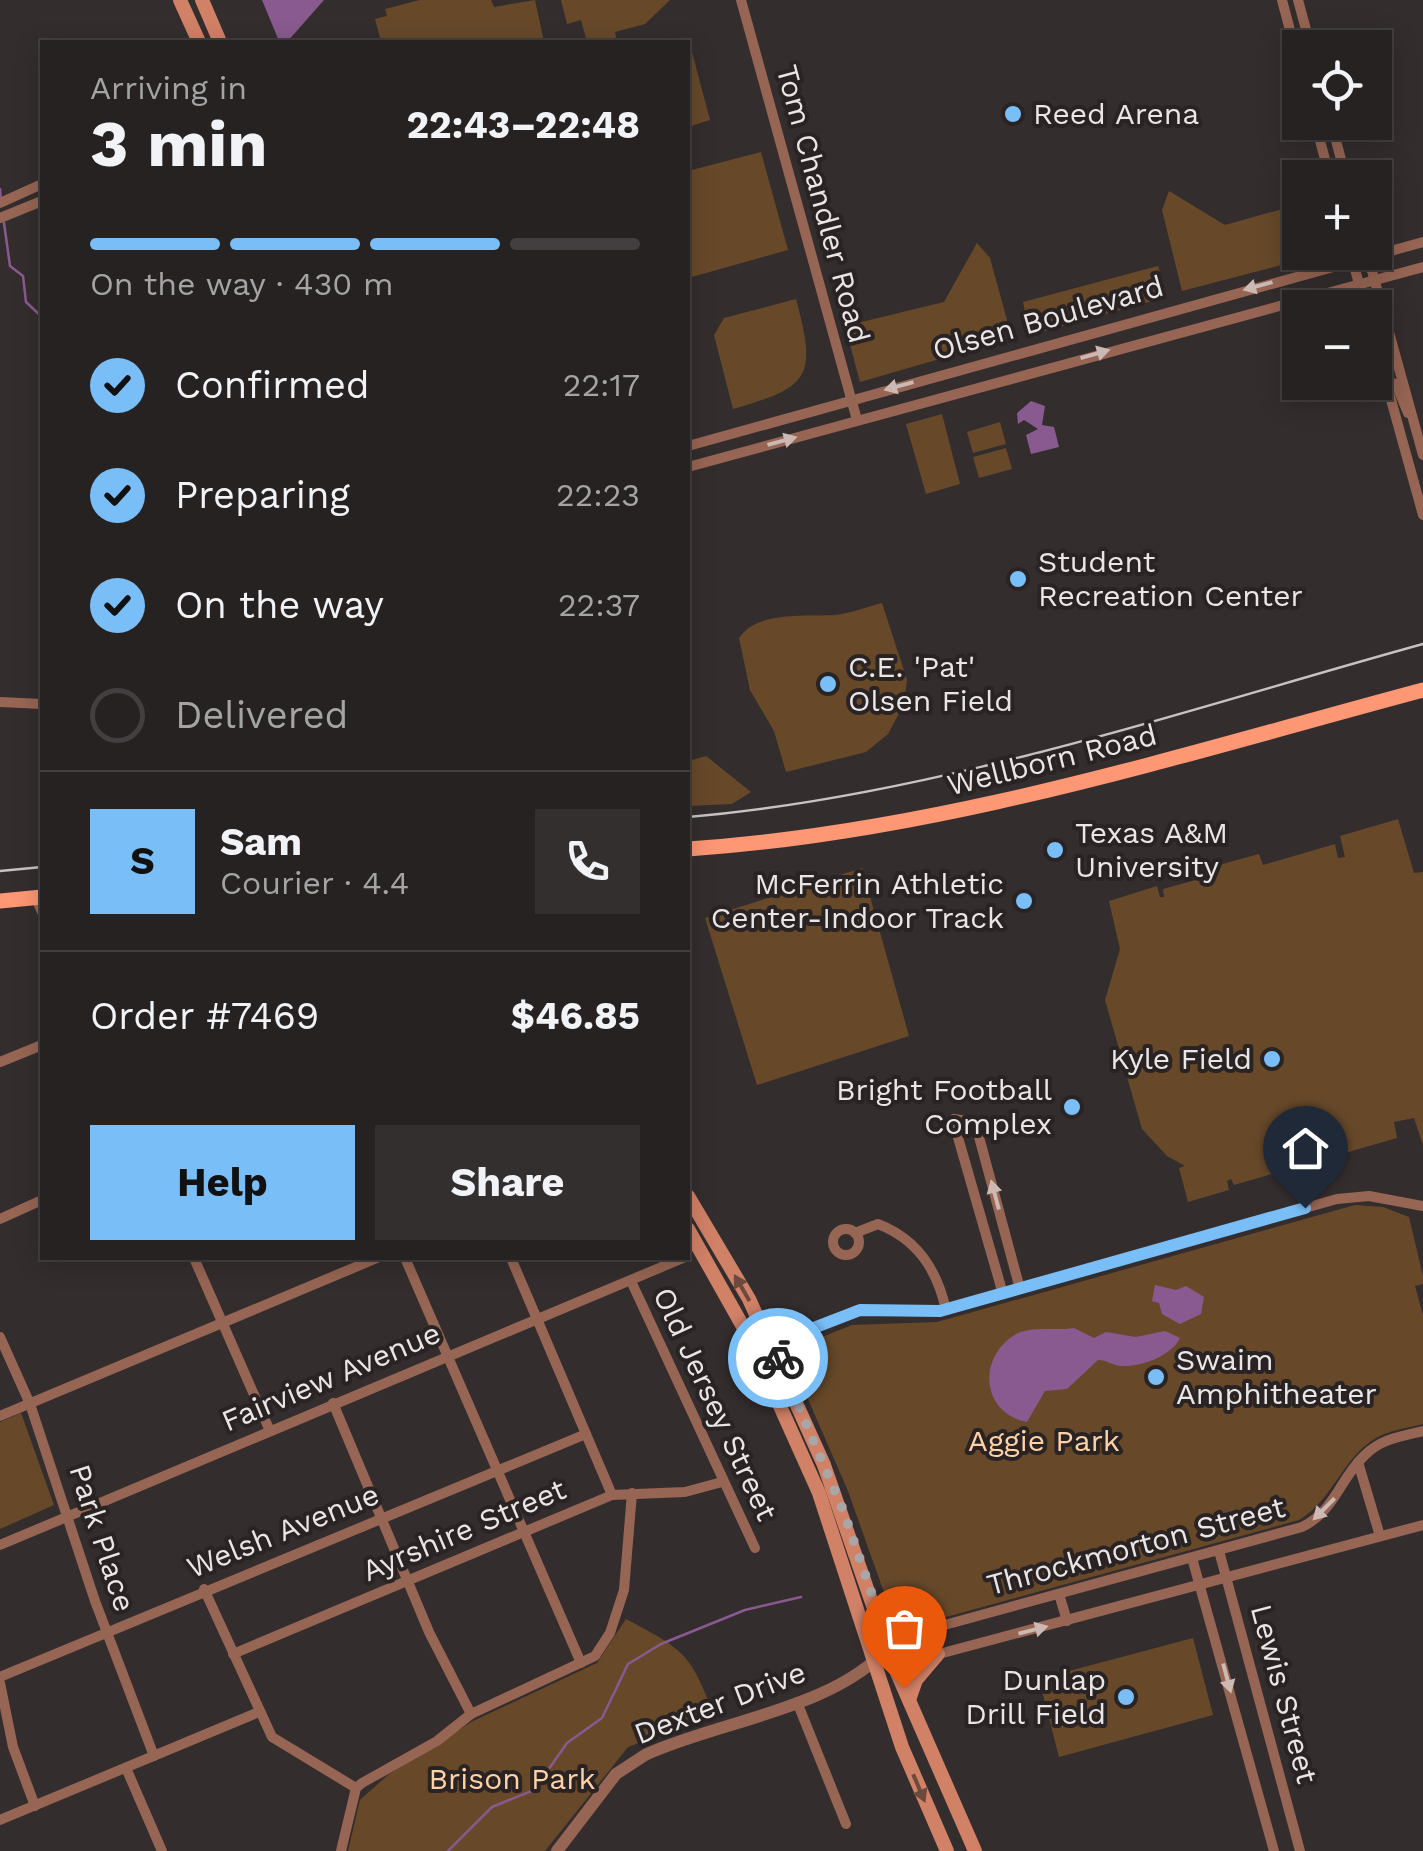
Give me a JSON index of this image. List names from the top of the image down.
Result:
{
  "streets": {
    "main road": ["Wellborn Road"],
    "street": [
      "Tom Chandler Road",
      "Olsen Boulevard",
      "Fairview Avenue",
      "Old Jersey Street",
      "Ayrshire Street",
      "Welsh Avenue",
      "Park Place",
      "Throckmorton Street",
      "Lewis Street",
      "Dexter Drive"
    ]
  },
  "crossings": [
    ["Tom Chandler Road", "Olsen Boulevard"],
    ["Fairview Avenue", "Old Jersey Street"],
    ["Fairview Avenue", "Park Place"],
    ["Old Jersey Street", "Ayrshire Street"],
    ["Welsh Avenue", "Park Place"],
    ["Throckmorton Street", "Lewis Street"]
  ],
  "parks": ["Aggie Park", "Brison Park"],
  "places": [
    "Reed Arena",
    "Student Recreation Center",
    "C.E. 'Pat' Olsen Field",
    "Texas A&M University",
    "McFerrin Athletic Center-Indoor Track",
    "Kyle Field",
    "Bright Football Complex",
    "Swaim Amphitheater",
    "Dunlap Drill Field"
  ],
  "page": {
    "map_buttons": ["+", "−"],
    "heading": ["3 min", "Arriving in", "22:43–22:48"],
    "panel": [
      "Sam",
      "Courier · 4.4",
      "Order #7469",
      "$46.85"
    ],
    "bar": "On the way · 430 m",
    "list": [
      ["Confirmed", "22:17"],
      ["Preparing", "22:23"],
      ["On the way", "22:37"],
      "Delivered"
    ],
    "round": "S",
    "buttons": ["Help", "Share"]
  }
}
